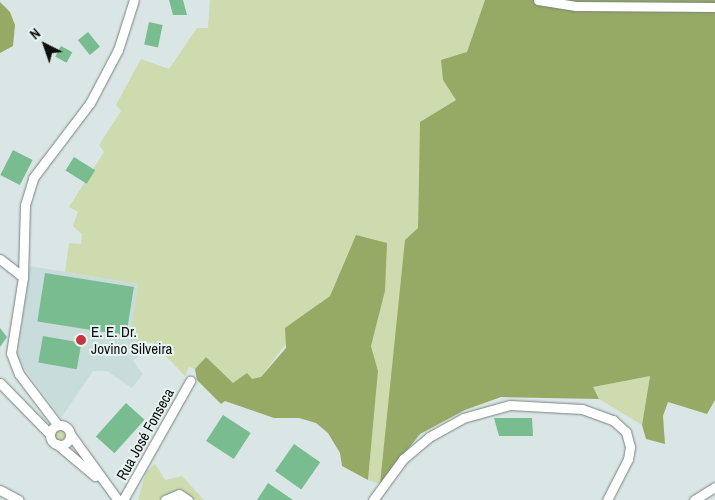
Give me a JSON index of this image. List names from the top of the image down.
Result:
{
  "streets": {
    "street": ["Rua José Fonseca"]
  },
  "places": ["E. E. Dr. Jovino Silveira"],
  "north": "top left"
}
